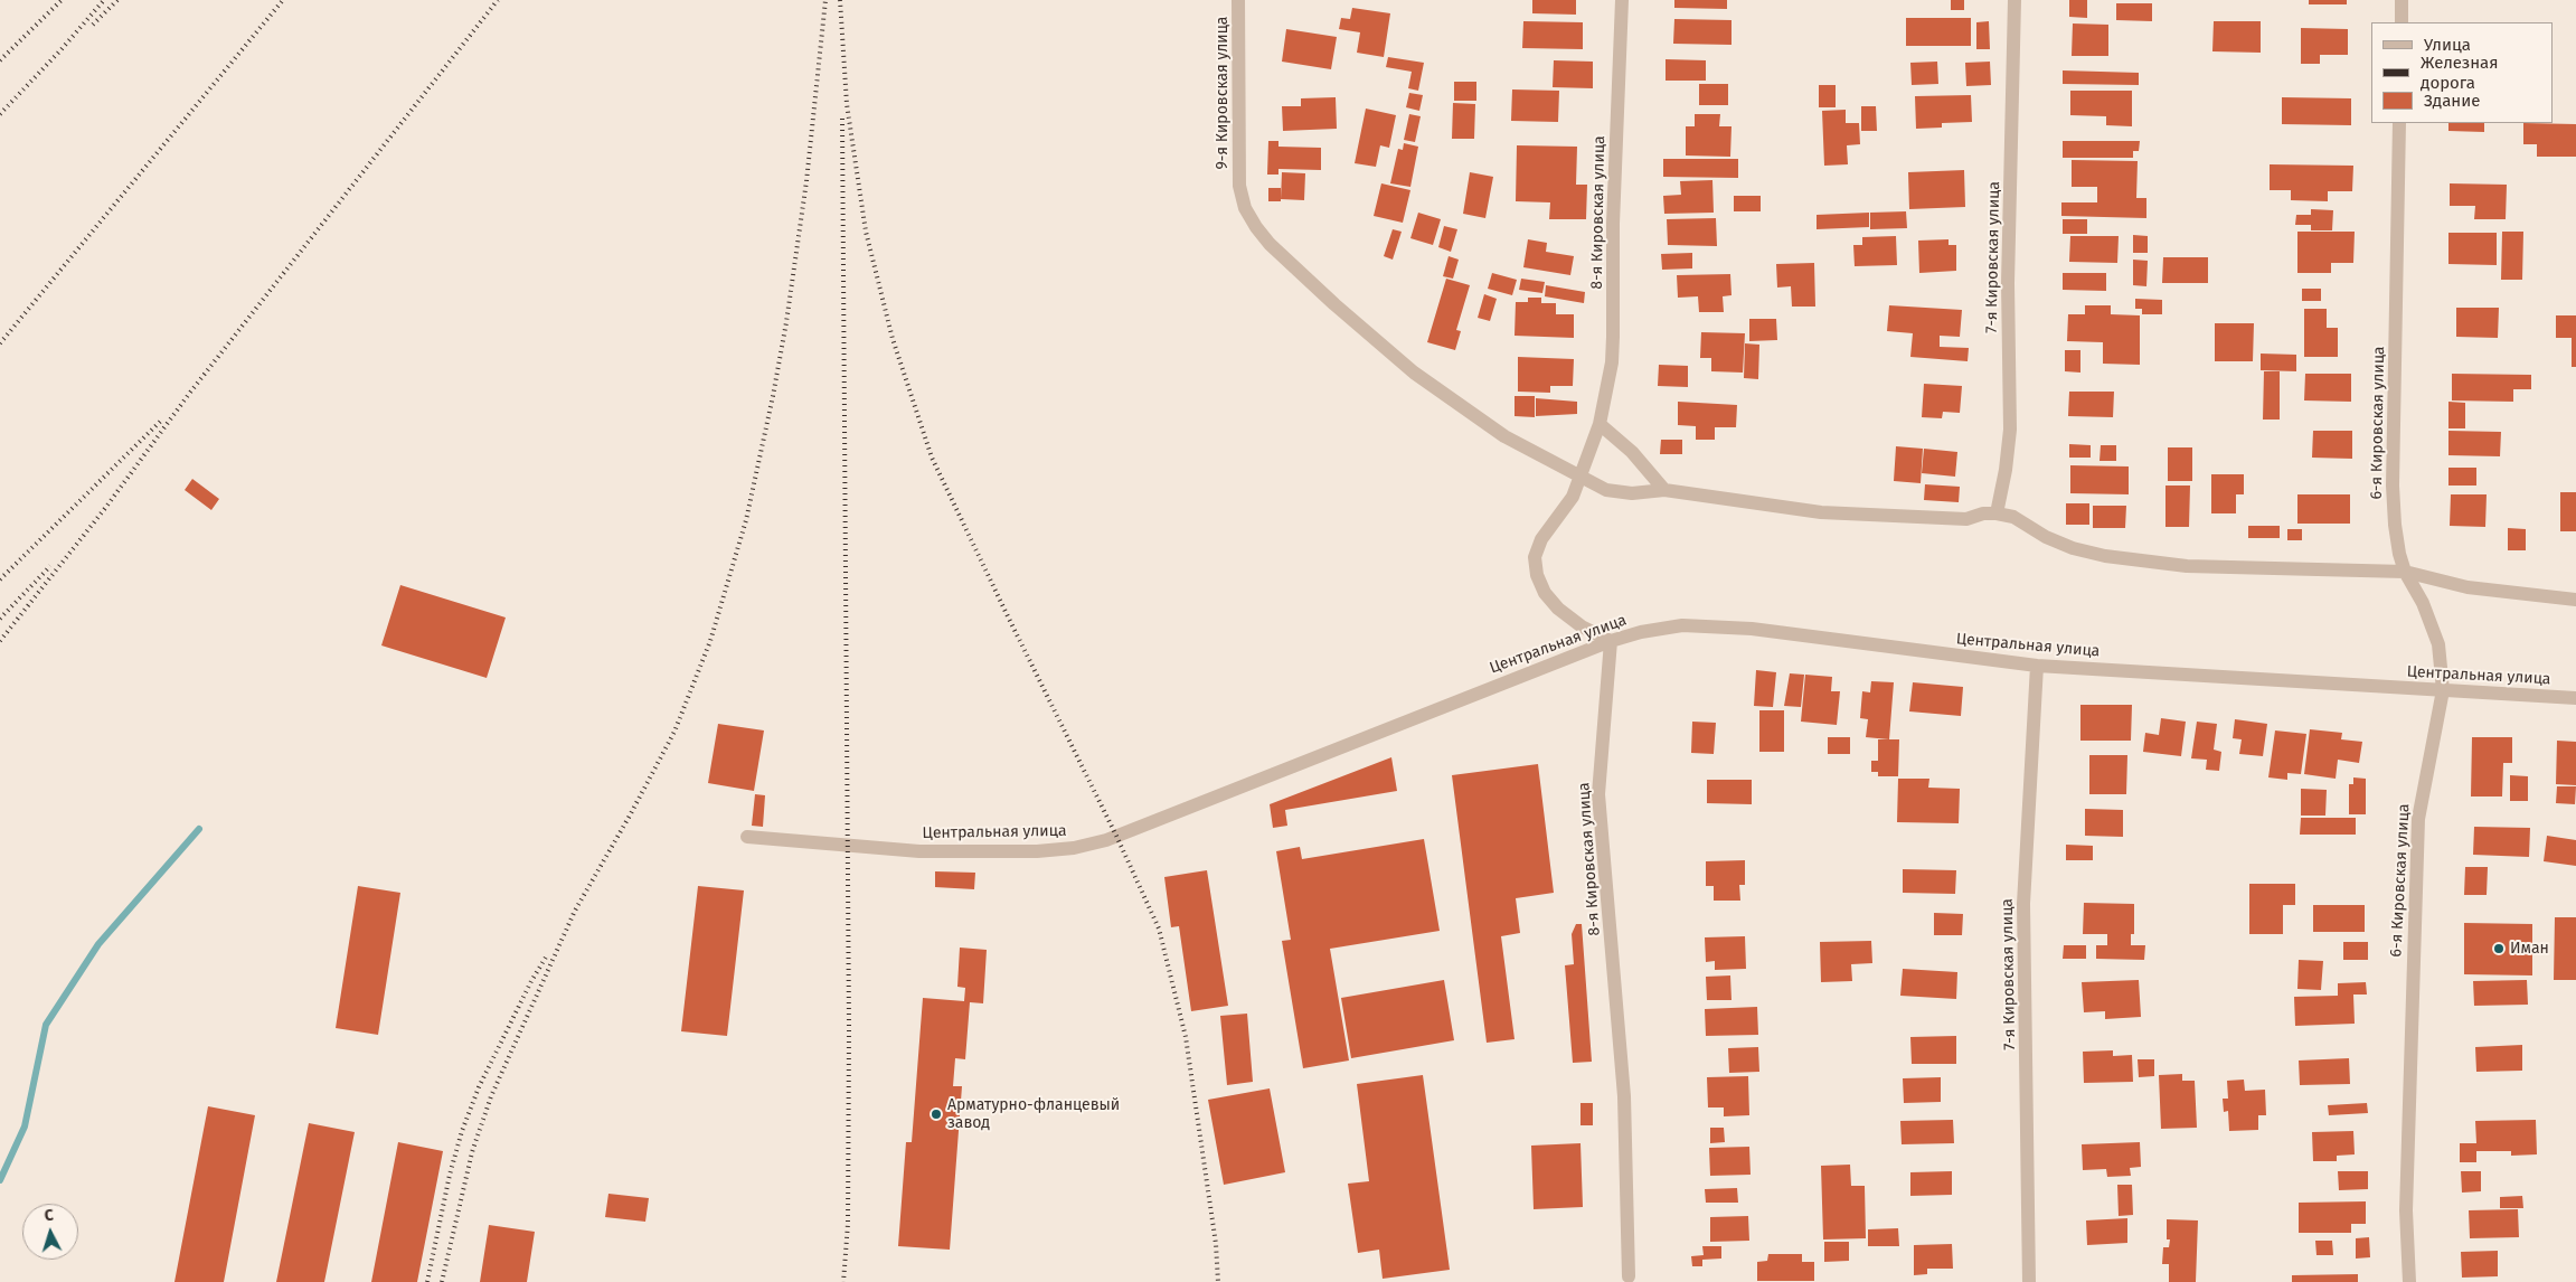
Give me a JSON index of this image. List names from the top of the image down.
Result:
{
  "streets": {
    "street": [
      "9-я Кировская улица",
      "8-я Кировская улица",
      "7-я Кировская улица",
      "6-я Кировская улица",
      "Центральная улица"
    ]
  },
  "crossings": [
    ["9-я Кировская улица", "8-я Кировская улица"],
    ["8-я Кировская улица", "Центральная улица"],
    ["7-я Кировская улица", "Центральная улица"],
    ["6-я Кировская улица", "Центральная улица"]
  ],
  "places": ["Иман", "Арматурно-фланцевый завод"],
  "legend": ["Улица", "Железная дорога", "Здание"],
  "north": "top"
}
